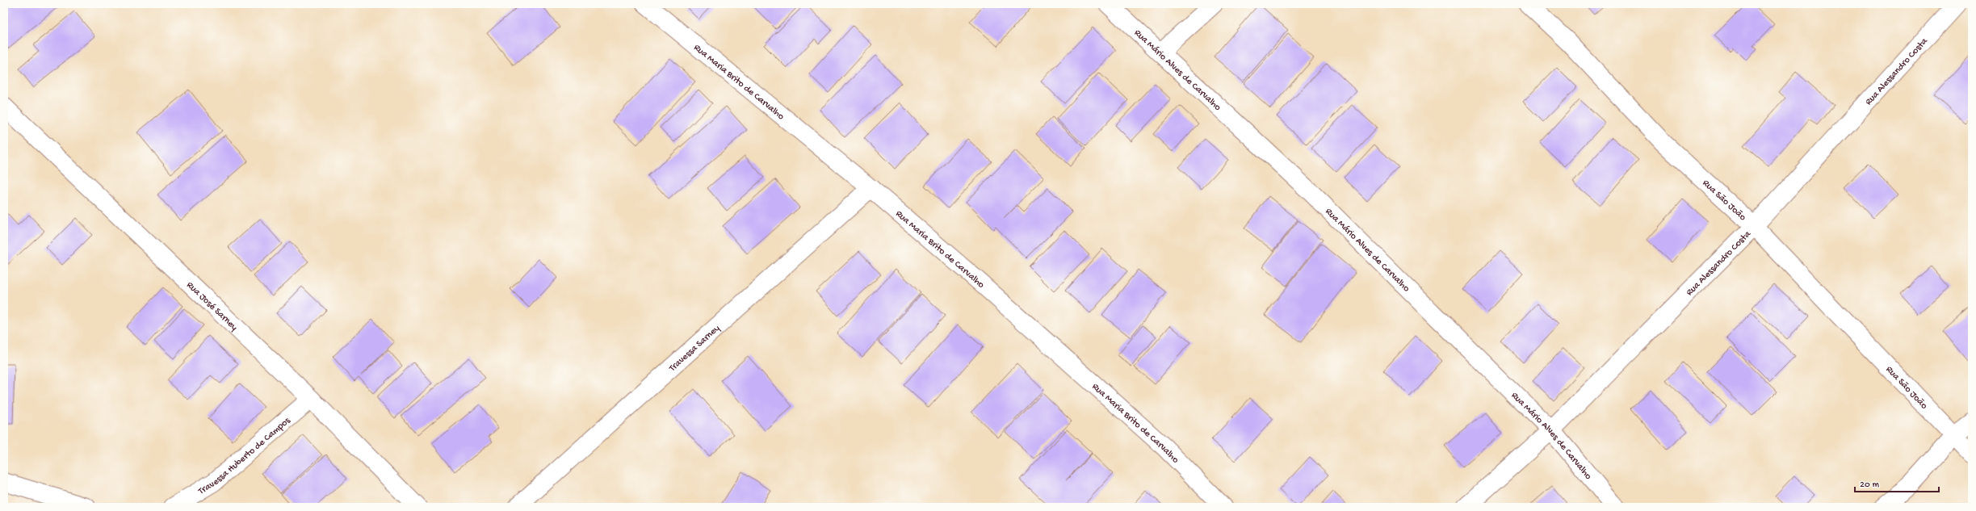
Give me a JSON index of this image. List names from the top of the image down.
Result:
{
  "streets": {
    "street": [
      "Rua Mário Alves de Carvalho",
      "Rua Alessandro Costa",
      "Rua Maria Brito de Carvalho",
      "Rua São João",
      "Rua José Sarney",
      "Travessa Sarney",
      "Travessa Huberto de Campos"
    ]
  },
  "crossings": [
    ["Rua Mário Alves de Carvalho", "Rua Alessandro Costa"],
    ["Rua Alessandro Costa", "Rua São João"],
    ["Rua Maria Brito de Carvalho", "Travessa Sarney"],
    ["Rua José Sarney", "Travessa Huberto de Campos"]
  ],
  "scale_bar": "20 m"
}
